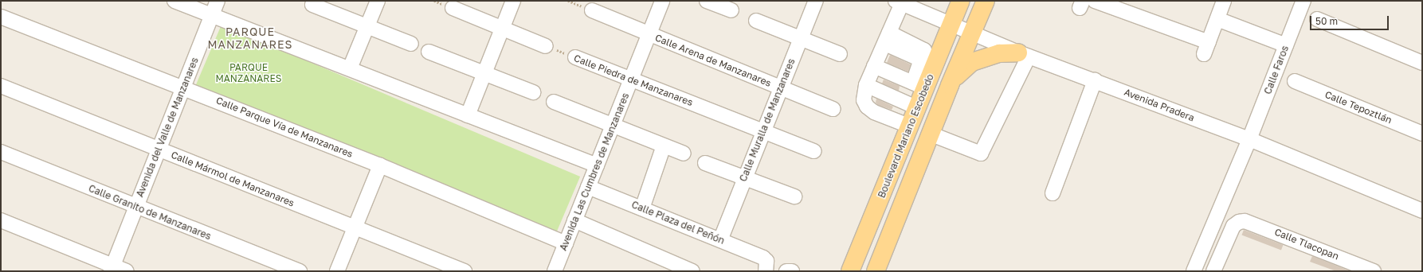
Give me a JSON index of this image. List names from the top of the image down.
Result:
{
  "streets": {
    "main road": ["Boulevard Mariano Escobedo"],
    "street": [
      "Calle Arena de Manzanares",
      "Calle Faros",
      "Calle Piedra de Manzanares",
      "Avenida Pradera",
      "Calle Tepoztlán",
      "Calle Muralla de Manzanares",
      "Avenida del Valle de Manzanares",
      "Calle Parque Vía de Manzanares",
      "Avenida Las Cumbres de Manzanares",
      "Calle Mármol de Manzanares",
      "Calle Granito de Manzanares",
      "Calle Plaza del Peñón",
      "Calle Tlacopan"
    ]
  },
  "crossings": [
    ["Calle Arena de Manzanares", "Calle Muralla de Manzanares"],
    ["Calle Arena de Manzanares", "Avenida Las Cumbres de Manzanares"],
    ["Calle Faros", "Avenida Pradera"],
    ["Calle Piedra de Manzanares", "Calle Muralla de Manzanares"],
    ["Calle Piedra de Manzanares", "Avenida Las Cumbres de Manzanares"],
    ["Avenida Pradera", "Boulevard Mariano Escobedo"],
    ["Calle Muralla de Manzanares", "Calle Plaza del Peñón"],
    ["Avenida del Valle de Manzanares", "Calle Parque Vía de Manzanares"],
    ["Avenida del Valle de Manzanares", "Calle Mármol de Manzanares"],
    ["Avenida del Valle de Manzanares", "Calle Granito de Manzanares"],
    ["Calle Parque Vía de Manzanares", "Avenida Las Cumbres de Manzanares"],
    ["Avenida Las Cumbres de Manzanares", "Calle Plaza del Peñón"]
  ],
  "districts": ["PARQUE MANZANARES"],
  "parks": ["PARQUE MANZANARES"],
  "scale_bar": "50 m"
}
